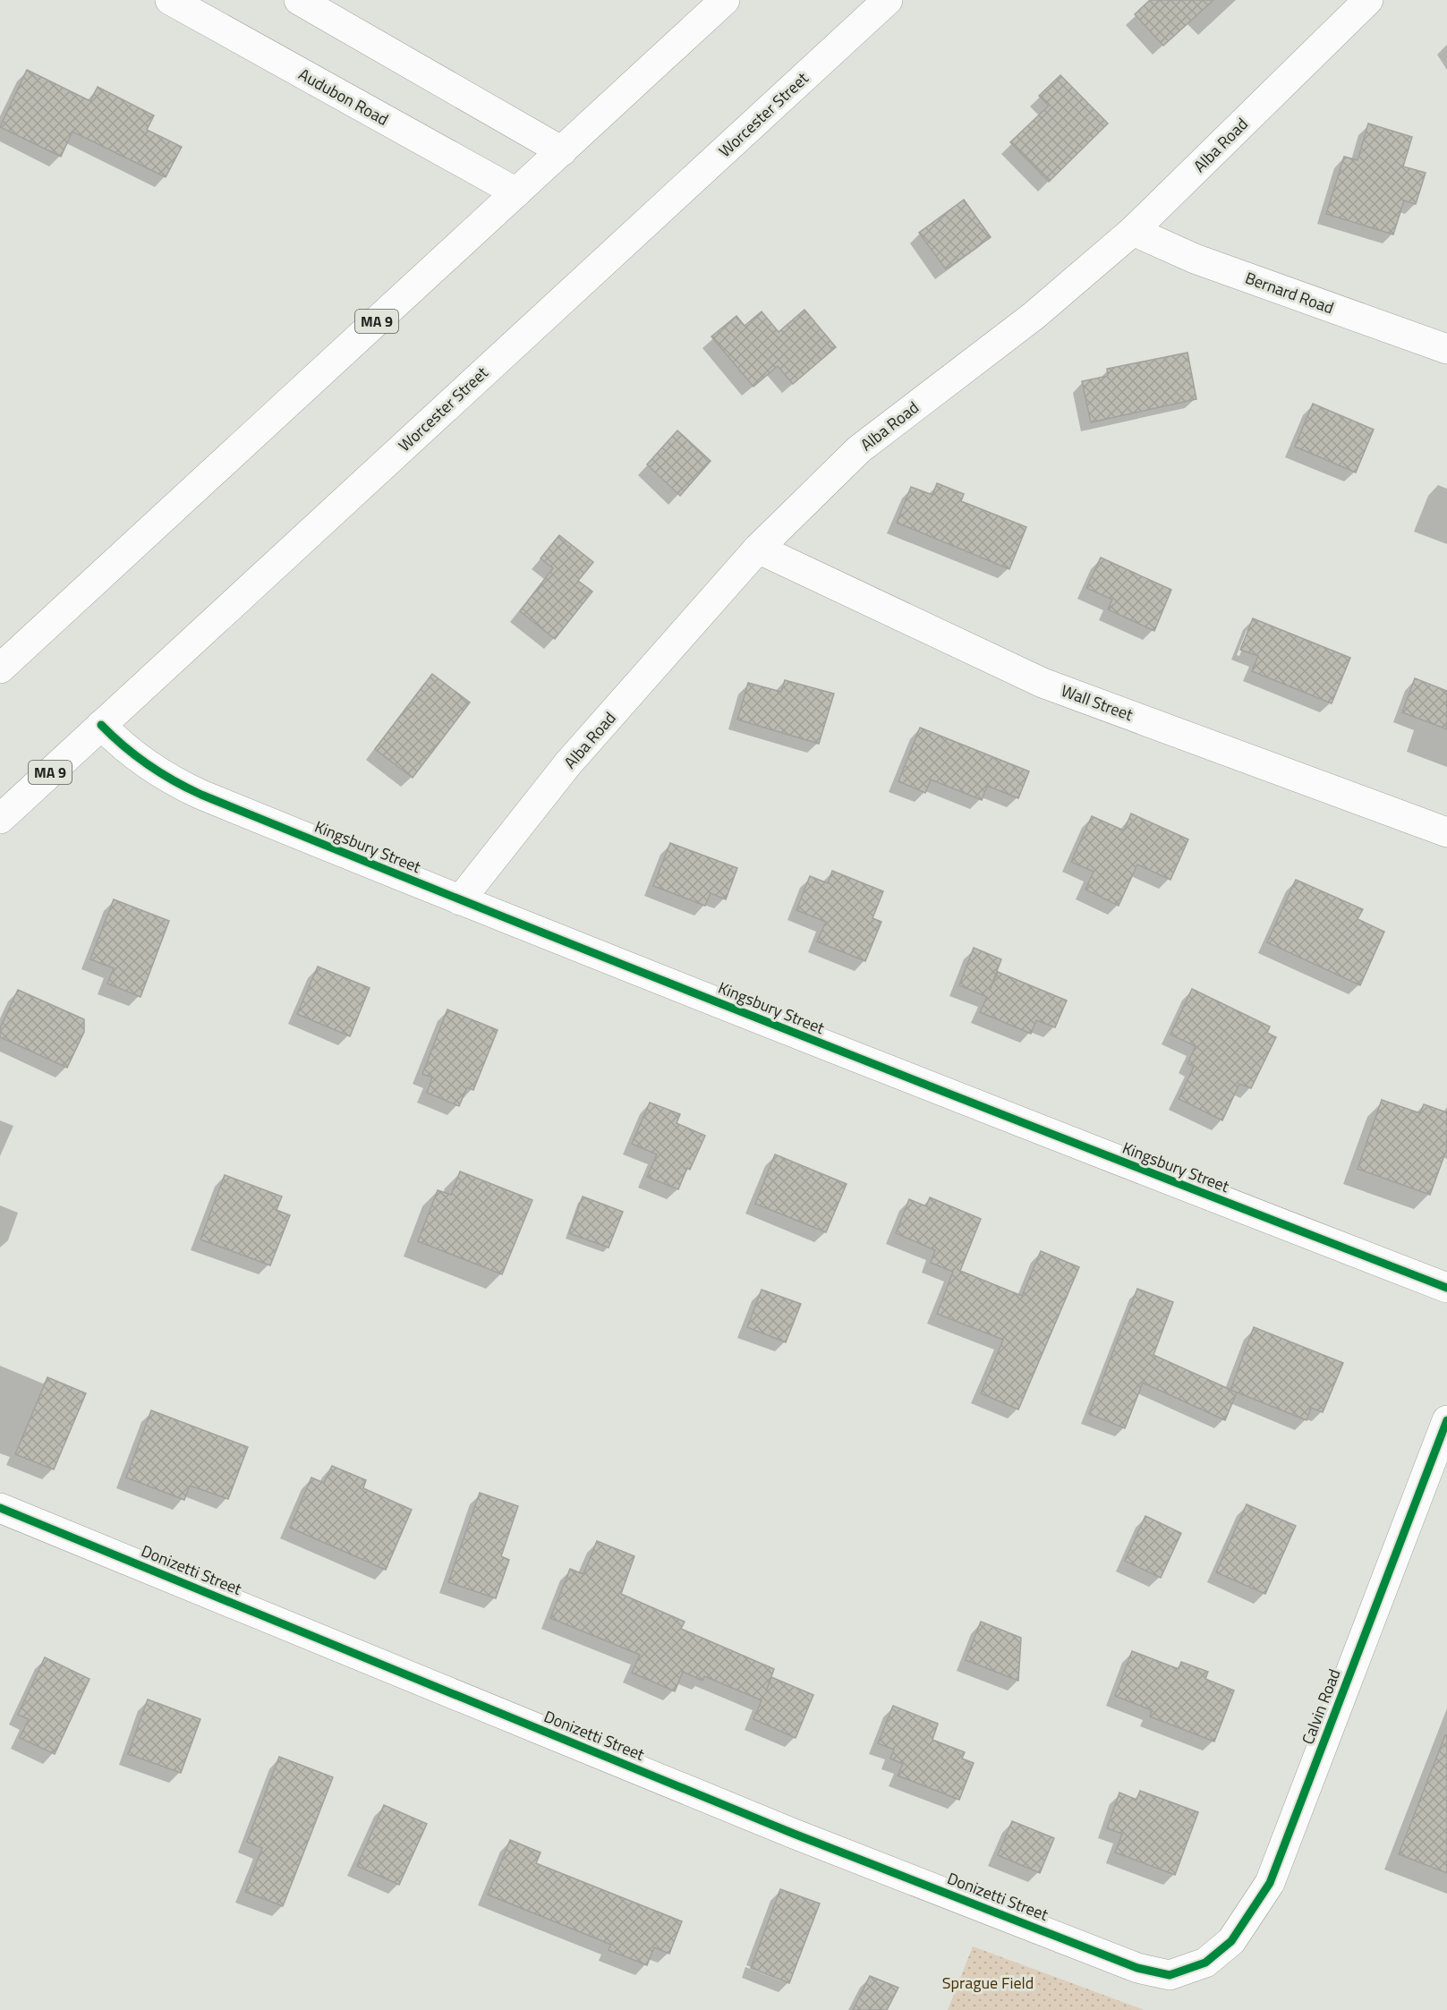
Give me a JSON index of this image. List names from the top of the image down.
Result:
{
  "streets": {
    "main road": [
      "Audubon Road",
      "Worcester Street",
      "Alba Road",
      "Bernard Road",
      "MA 9",
      "Wall Street",
      "Kingsbury Street",
      "Donizetti Street",
      "Calvin Road"
    ]
  },
  "crossings": [
    ["Audubon Road", "MA 9"],
    ["Worcester Street", "Kingsbury Street"],
    ["Alba Road", "Bernard Road"],
    ["Alba Road", "Wall Street"],
    ["Alba Road", "Kingsbury Street"],
    ["Donizetti Street", "Calvin Road"]
  ],
  "parks": ["Sprague Field"]
}
